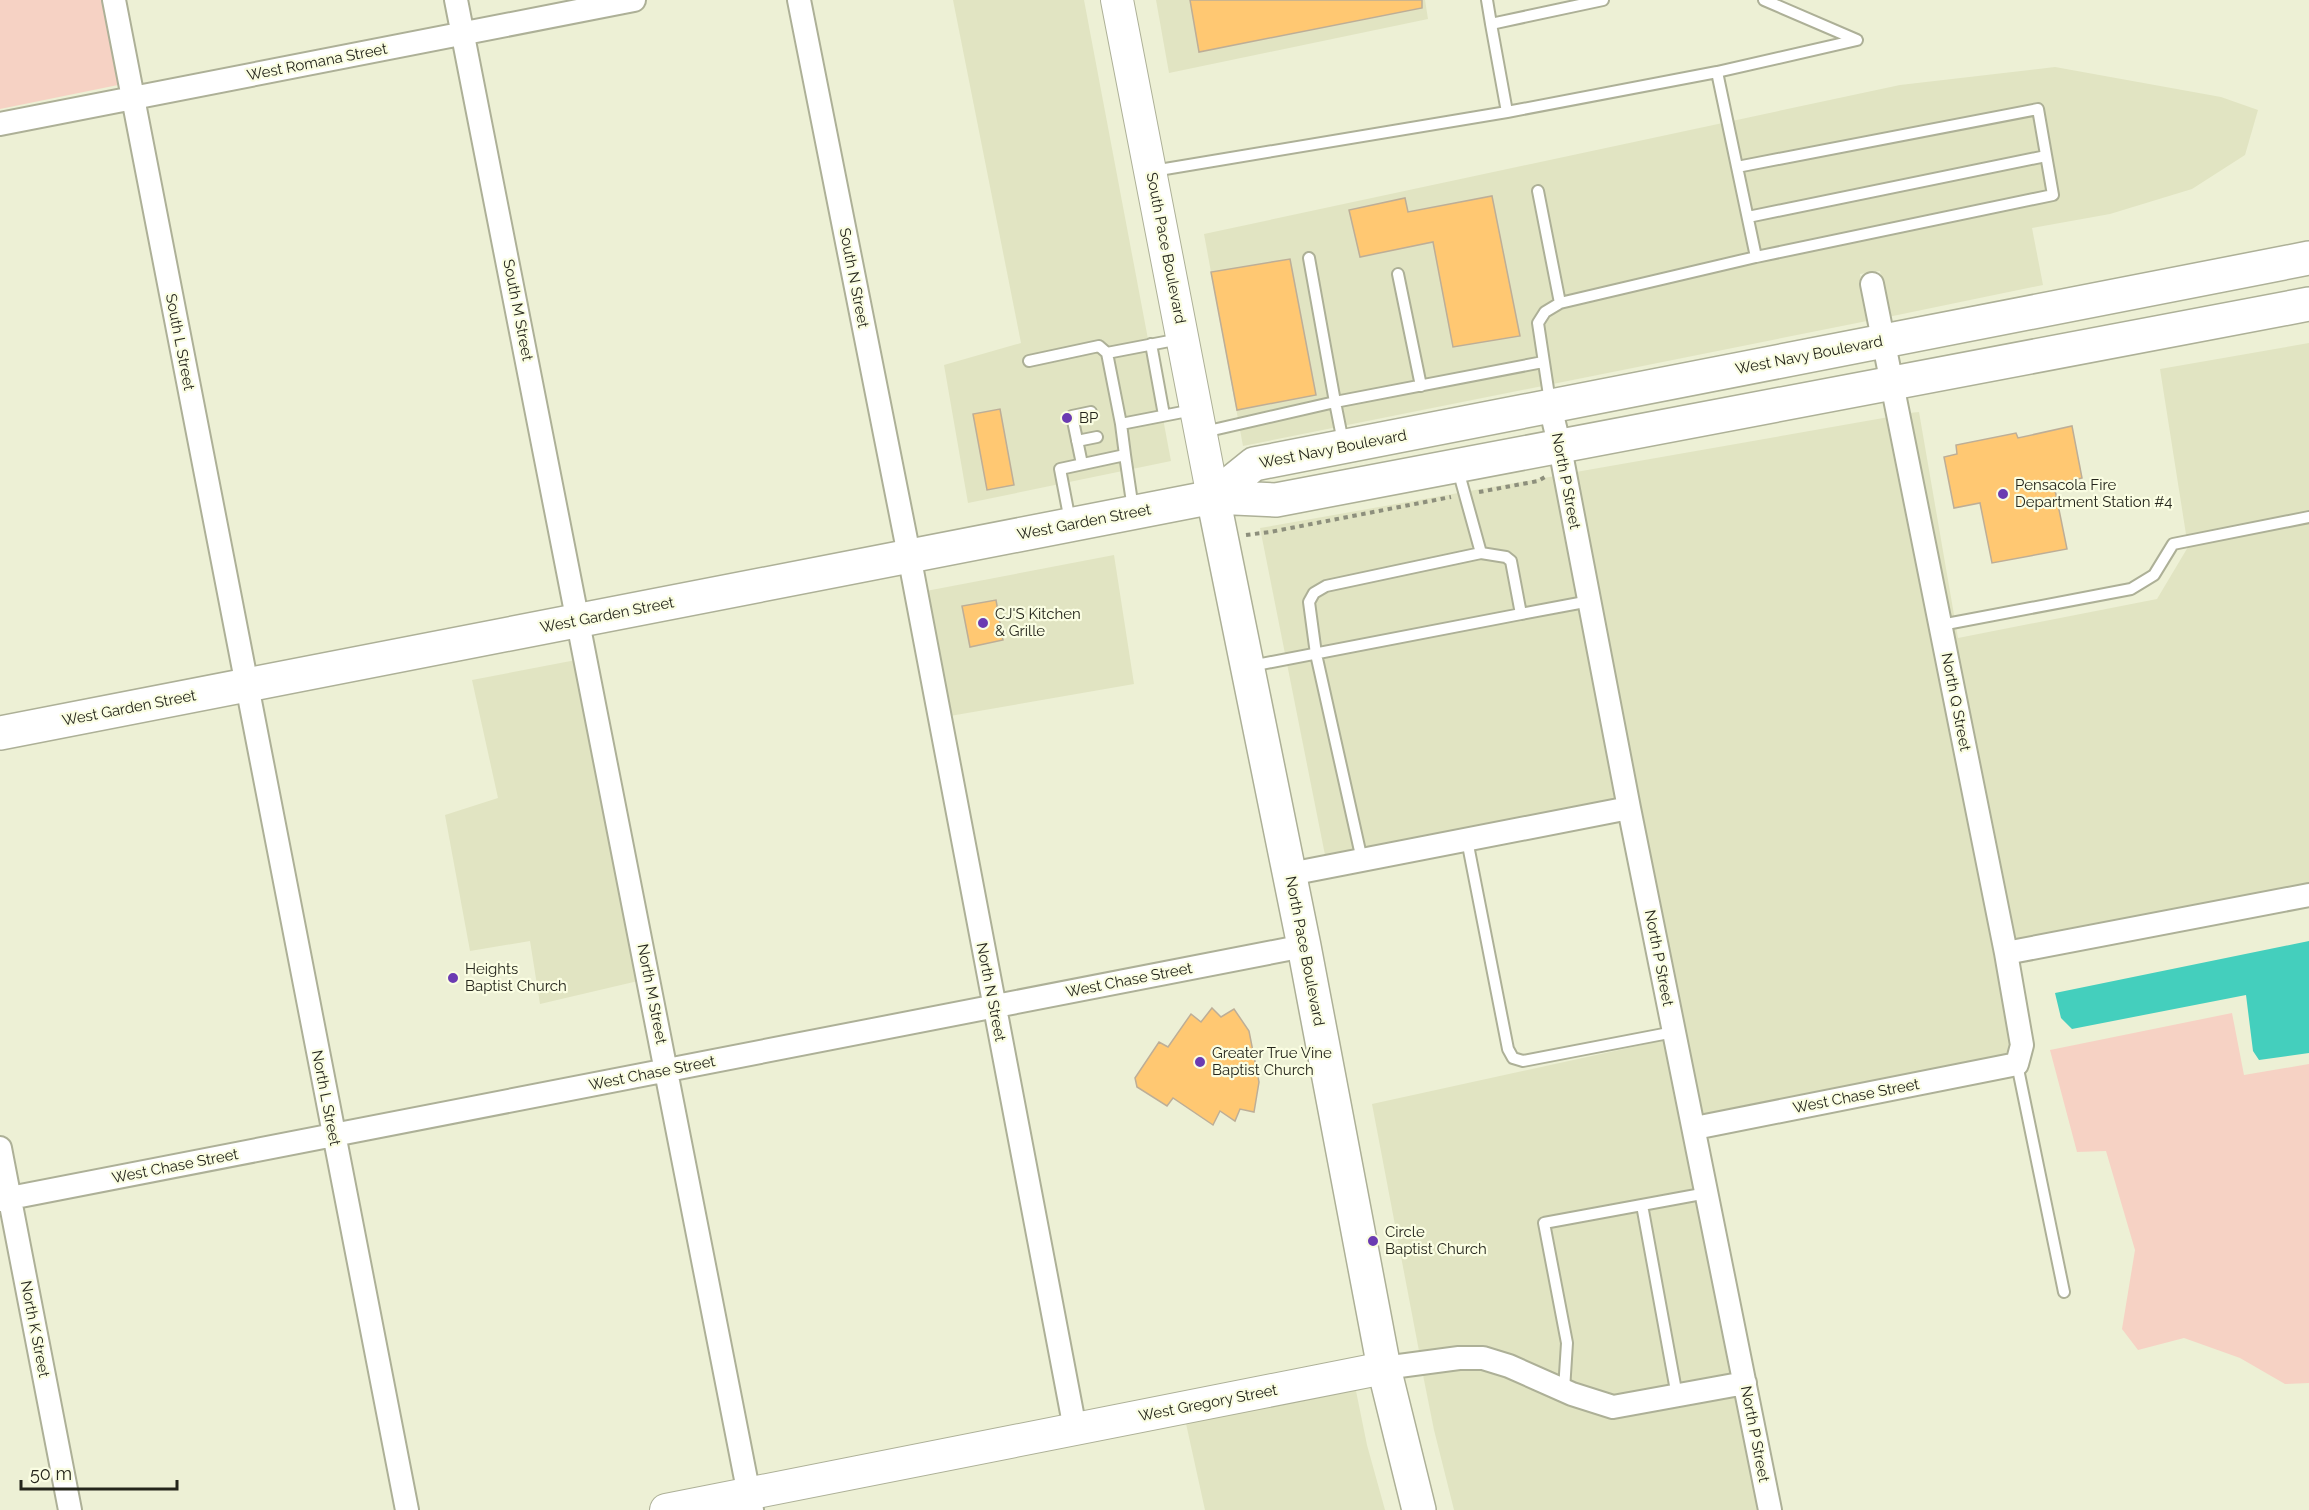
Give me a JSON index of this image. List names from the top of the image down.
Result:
{
  "streets": {
    "main road": ["West Navy Boulevard", "West Garden Street", "North Pace Boulevard"],
    "street": [
      "West Romana Street",
      "South Pace Boulevard",
      "South N Street",
      "South M Street",
      "South L Street",
      "North P Street",
      "North Q Street",
      "West Chase Street",
      "North N Street",
      "North M Street",
      "North L Street",
      "North K Street",
      "West Gregory Street"
    ]
  },
  "crossings": [
    ["West Romana Street", "South M Street"],
    ["West Romana Street", "South L Street"],
    ["South Pace Boulevard", "West Navy Boulevard"],
    ["South Pace Boulevard", "West Garden Street"],
    ["South Pace Boulevard", "North Pace Boulevard"],
    ["South N Street", "West Garden Street"],
    ["South N Street", "North N Street"],
    ["South M Street", "West Garden Street"],
    ["South M Street", "North M Street"],
    ["South L Street", "West Garden Street"],
    ["South L Street", "North L Street"],
    ["West Navy Boulevard", "North P Street"],
    ["West Navy Boulevard", "West Garden Street"],
    ["West Navy Boulevard", "North Q Street"],
    ["West Navy Boulevard", "North Pace Boulevard"],
    ["North P Street", "West Chase Street"],
    ["North P Street", "West Gregory Street"],
    ["West Garden Street", "North Pace Boulevard"],
    ["West Garden Street", "North N Street"],
    ["West Garden Street", "North M Street"],
    ["West Garden Street", "North L Street"],
    ["North Q Street", "West Chase Street"],
    ["North Pace Boulevard", "West Chase Street"],
    ["North Pace Boulevard", "West Gregory Street"],
    ["West Chase Street", "North N Street"],
    ["West Chase Street", "North M Street"],
    ["West Chase Street", "North L Street"],
    ["West Chase Street", "North K Street"],
    ["North N Street", "West Gregory Street"],
    ["North M Street", "West Gregory Street"]
  ],
  "places": [
    "BP",
    "Pensacola Fire Department Station #4",
    "CJ'S Kitchen & Grille",
    "Heights Baptist Church",
    "Greater True Vine Baptist Church",
    "Circle Baptist Church"
  ],
  "scale_bar": "50 m"
}
